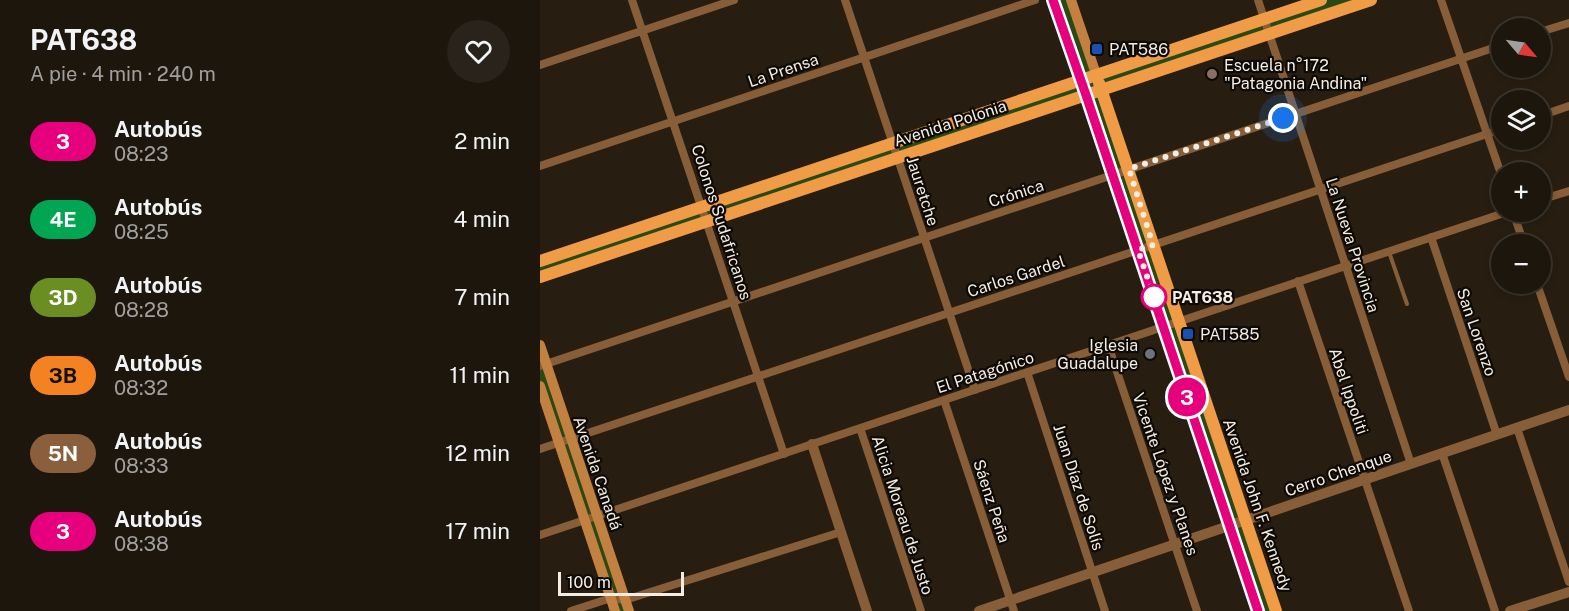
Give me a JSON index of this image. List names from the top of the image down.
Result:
{
  "streets": {
    "main road": ["Avenida Polonia", "Avenida Canadá", "Avenida John F. Kennedy"],
    "street": [
      "La Prensa",
      "Jauretche",
      "Crónica",
      "Colonos Sudafricanos",
      "La Nueva Provincia",
      "Carlos Gardel",
      "San Lorenzo",
      "El Patagónico",
      "Abel Ippoliti",
      "Cerro Chenque",
      "Vicente López y Planes",
      "Juan Díaz de Solís",
      "Sáenz Peña",
      "Alicia Moreau de Justo"
    ]
  },
  "crossings": [
    ["La Prensa", "Jauretche"],
    ["La Prensa", "Colonos Sudafricanos"],
    ["Avenida Polonia", "Jauretche"],
    ["Avenida Polonia", "Colonos Sudafricanos"],
    ["Avenida Polonia", "La Nueva Provincia"],
    ["Avenida Polonia", "Avenida John F. Kennedy"],
    ["Jauretche", "Crónica"],
    ["Jauretche", "Carlos Gardel"],
    ["Jauretche", "El Patagónico"],
    ["Crónica", "Colonos Sudafricanos"],
    ["Crónica", "La Nueva Provincia"],
    ["Crónica", "Avenida Canadá"],
    ["Crónica", "Avenida John F. Kennedy"],
    ["Colonos Sudafricanos", "Carlos Gardel"],
    ["Colonos Sudafricanos", "El Patagónico"],
    ["La Nueva Provincia", "Carlos Gardel"],
    ["La Nueva Provincia", "El Patagónico"],
    ["La Nueva Provincia", "Cerro Chenque"],
    ["Carlos Gardel", "Avenida Canadá"],
    ["Carlos Gardel", "Avenida John F. Kennedy"],
    ["San Lorenzo", "El Patagónico"],
    ["San Lorenzo", "Cerro Chenque"],
    ["El Patagónico", "Abel Ippoliti"],
    ["El Patagónico", "Avenida Canadá"],
    ["El Patagónico", "Vicente López y Planes"],
    ["El Patagónico", "Juan Díaz de Solís"],
    ["El Patagónico", "Sáenz Peña"],
    ["El Patagónico", "Avenida John F. Kennedy"],
    ["El Patagónico", "Alicia Moreau de Justo"],
    ["Abel Ippoliti", "Cerro Chenque"],
    ["Cerro Chenque", "Vicente López y Planes"],
    ["Cerro Chenque", "Juan Díaz de Solís"],
    ["Cerro Chenque", "Sáenz Peña"],
    ["Cerro Chenque", "Avenida John F. Kennedy"]
  ],
  "places": {
    "transit": ["PAT586", "PAT585"],
    "other": ["Escuela n°172 \"Patagonia Andina\"", "PAT638", "Iglesia Guadalupe"]
  },
  "lines": ["bus line 3"],
  "scale_bar": "100 m",
  "north": "bottom right",
  "page": {
    "heading": ["PAT638", "A pie · 4 min · 240 m"],
    "on_map": "3",
    "map_buttons": ["+", "−"],
    "list": [
      {
        "mark": "3",
        "name": "Autobús",
        "note": "08:23",
        "value": "2 min"
      },
      {
        "mark": "4E",
        "name": "Autobús",
        "note": "08:25",
        "value": "4 min"
      },
      {
        "mark": "3D",
        "name": "Autobús",
        "note": "08:28",
        "value": "7 min"
      },
      {
        "mark": "3B",
        "name": "Autobús",
        "note": "08:32",
        "value": "11 min"
      },
      {
        "mark": "5N",
        "name": "Autobús",
        "note": "08:33",
        "value": "12 min"
      },
      {
        "mark": "3",
        "name": "Autobús",
        "note": "08:38",
        "value": "17 min"
      }
    ],
    "scale": "100 m"
  }
}
